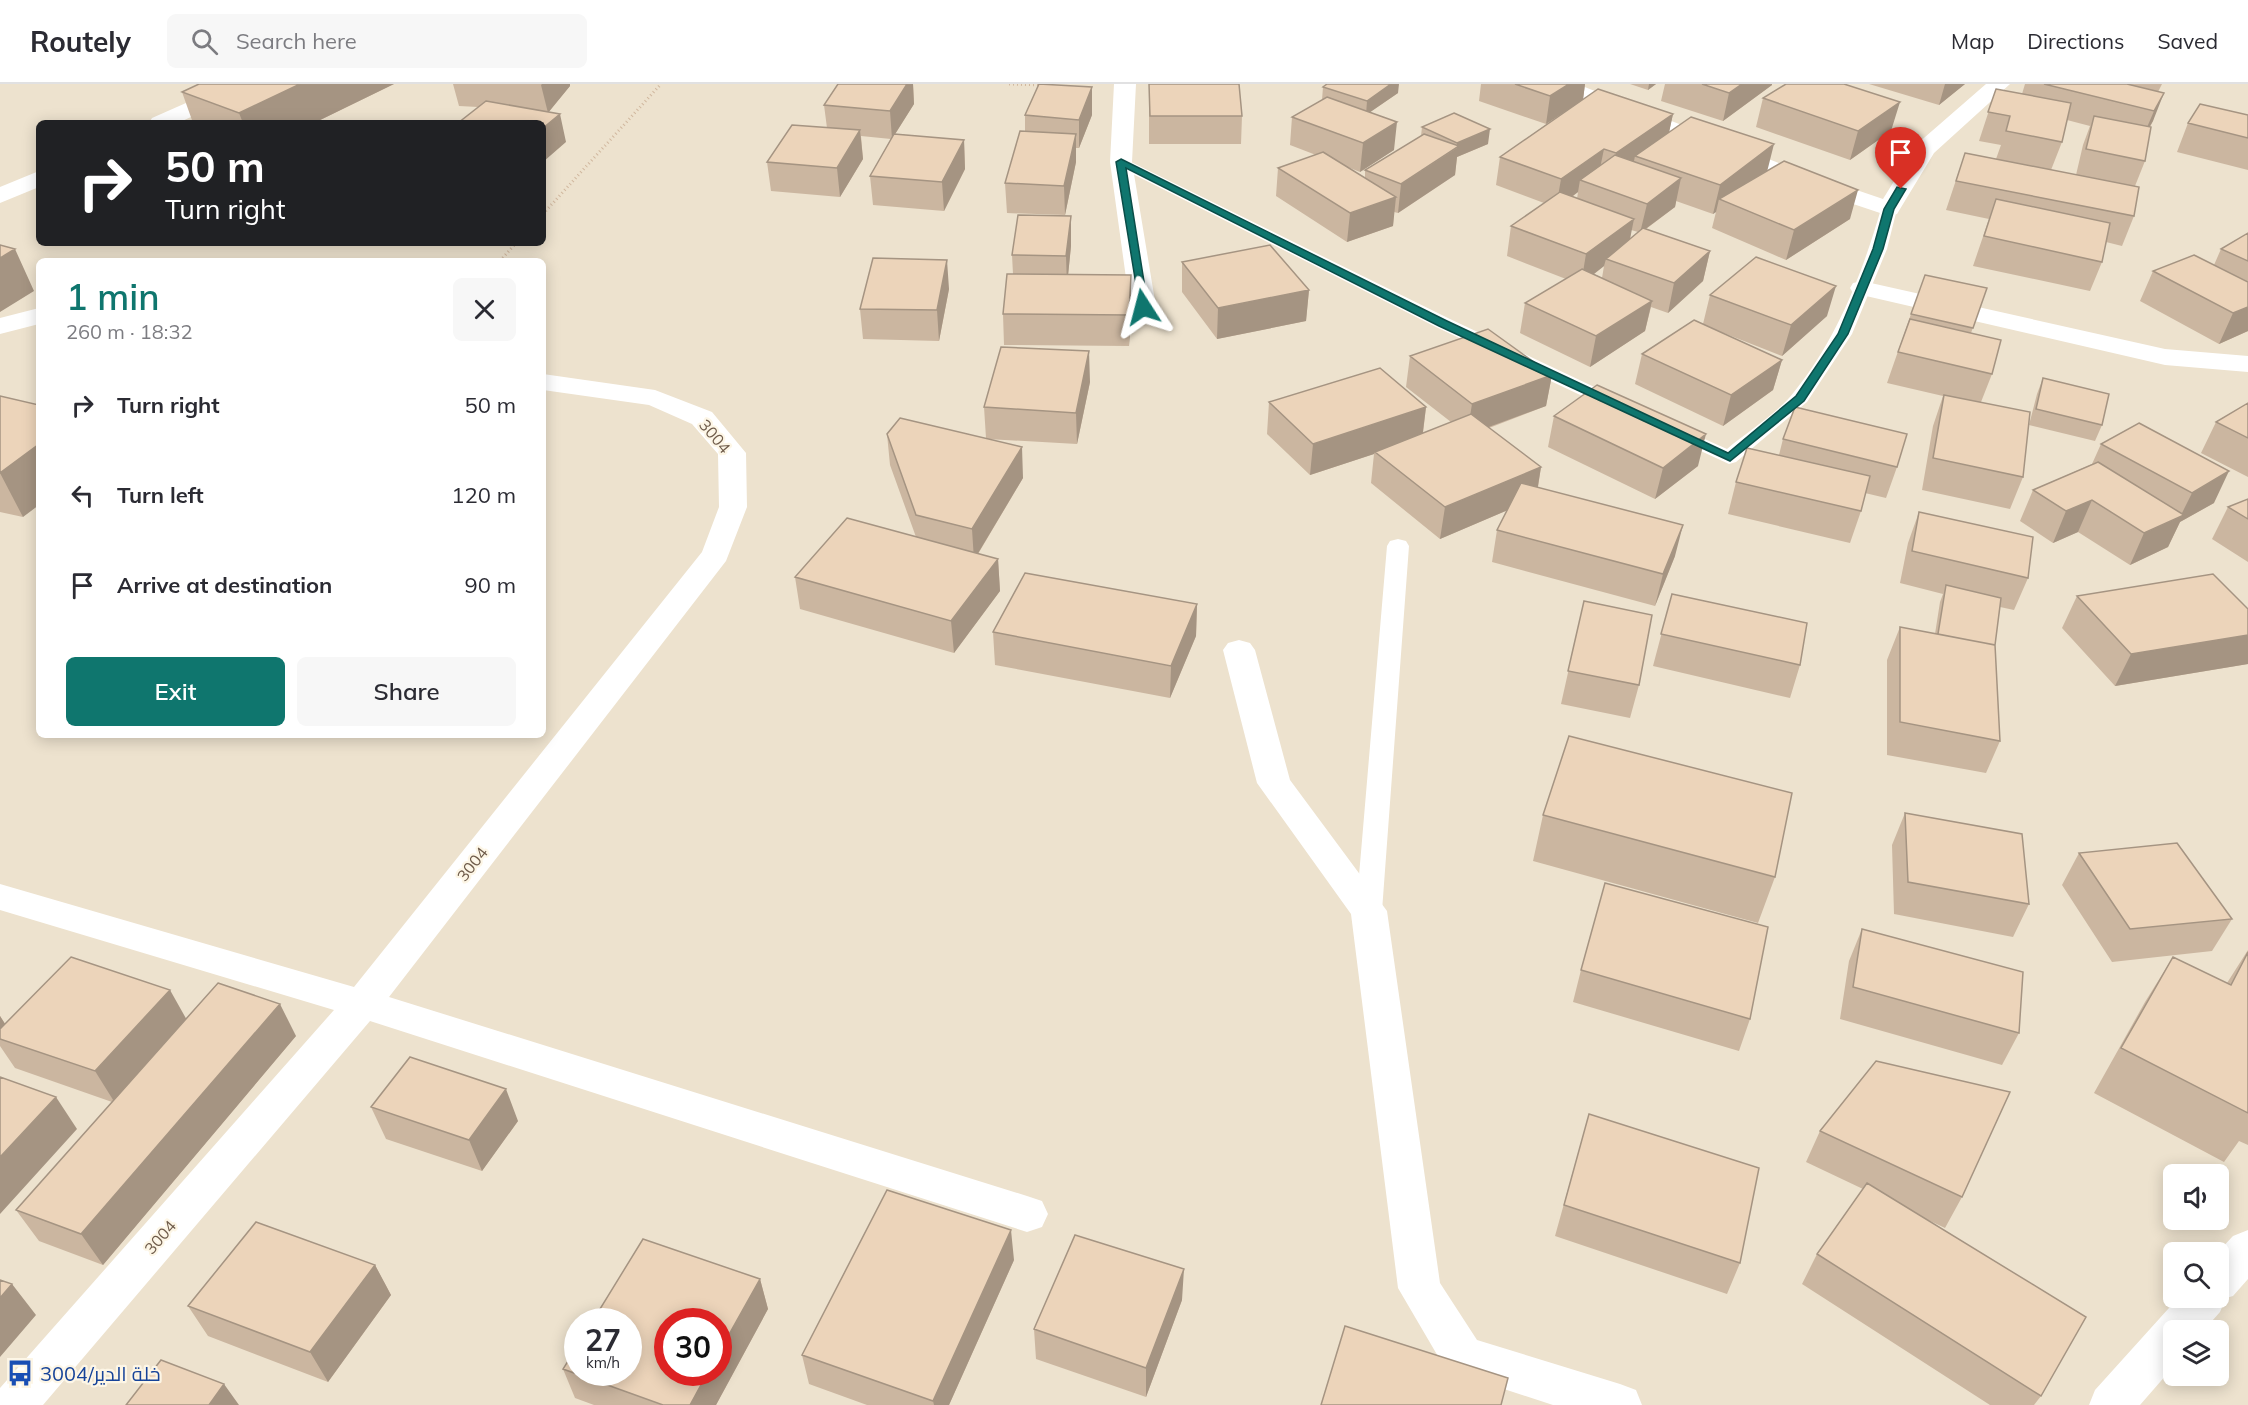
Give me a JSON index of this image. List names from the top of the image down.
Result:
{
  "streets": {
    "street": ["3004"]
  },
  "places": {
    "bus stop": ["خلة الدير/3004"]
  },
  "page": {
    "header": "Routely",
    "search": "Search here",
    "nav": ["Map", "Directions", "Saved"],
    "turn": ["50 m", "Turn right"],
    "heading": ["1 min", "260 m · 18:32"],
    "list": [
      {
        "name": "Turn right",
        "value": "50 m"
      },
      {
        "name": "Turn left",
        "value": "120 m"
      },
      {
        "name": "Arrive at destination",
        "value": "90 m"
      }
    ],
    "buttons": ["Exit", "Share"],
    "speed": "27 km/h",
    "limit": "30"
  }
}
